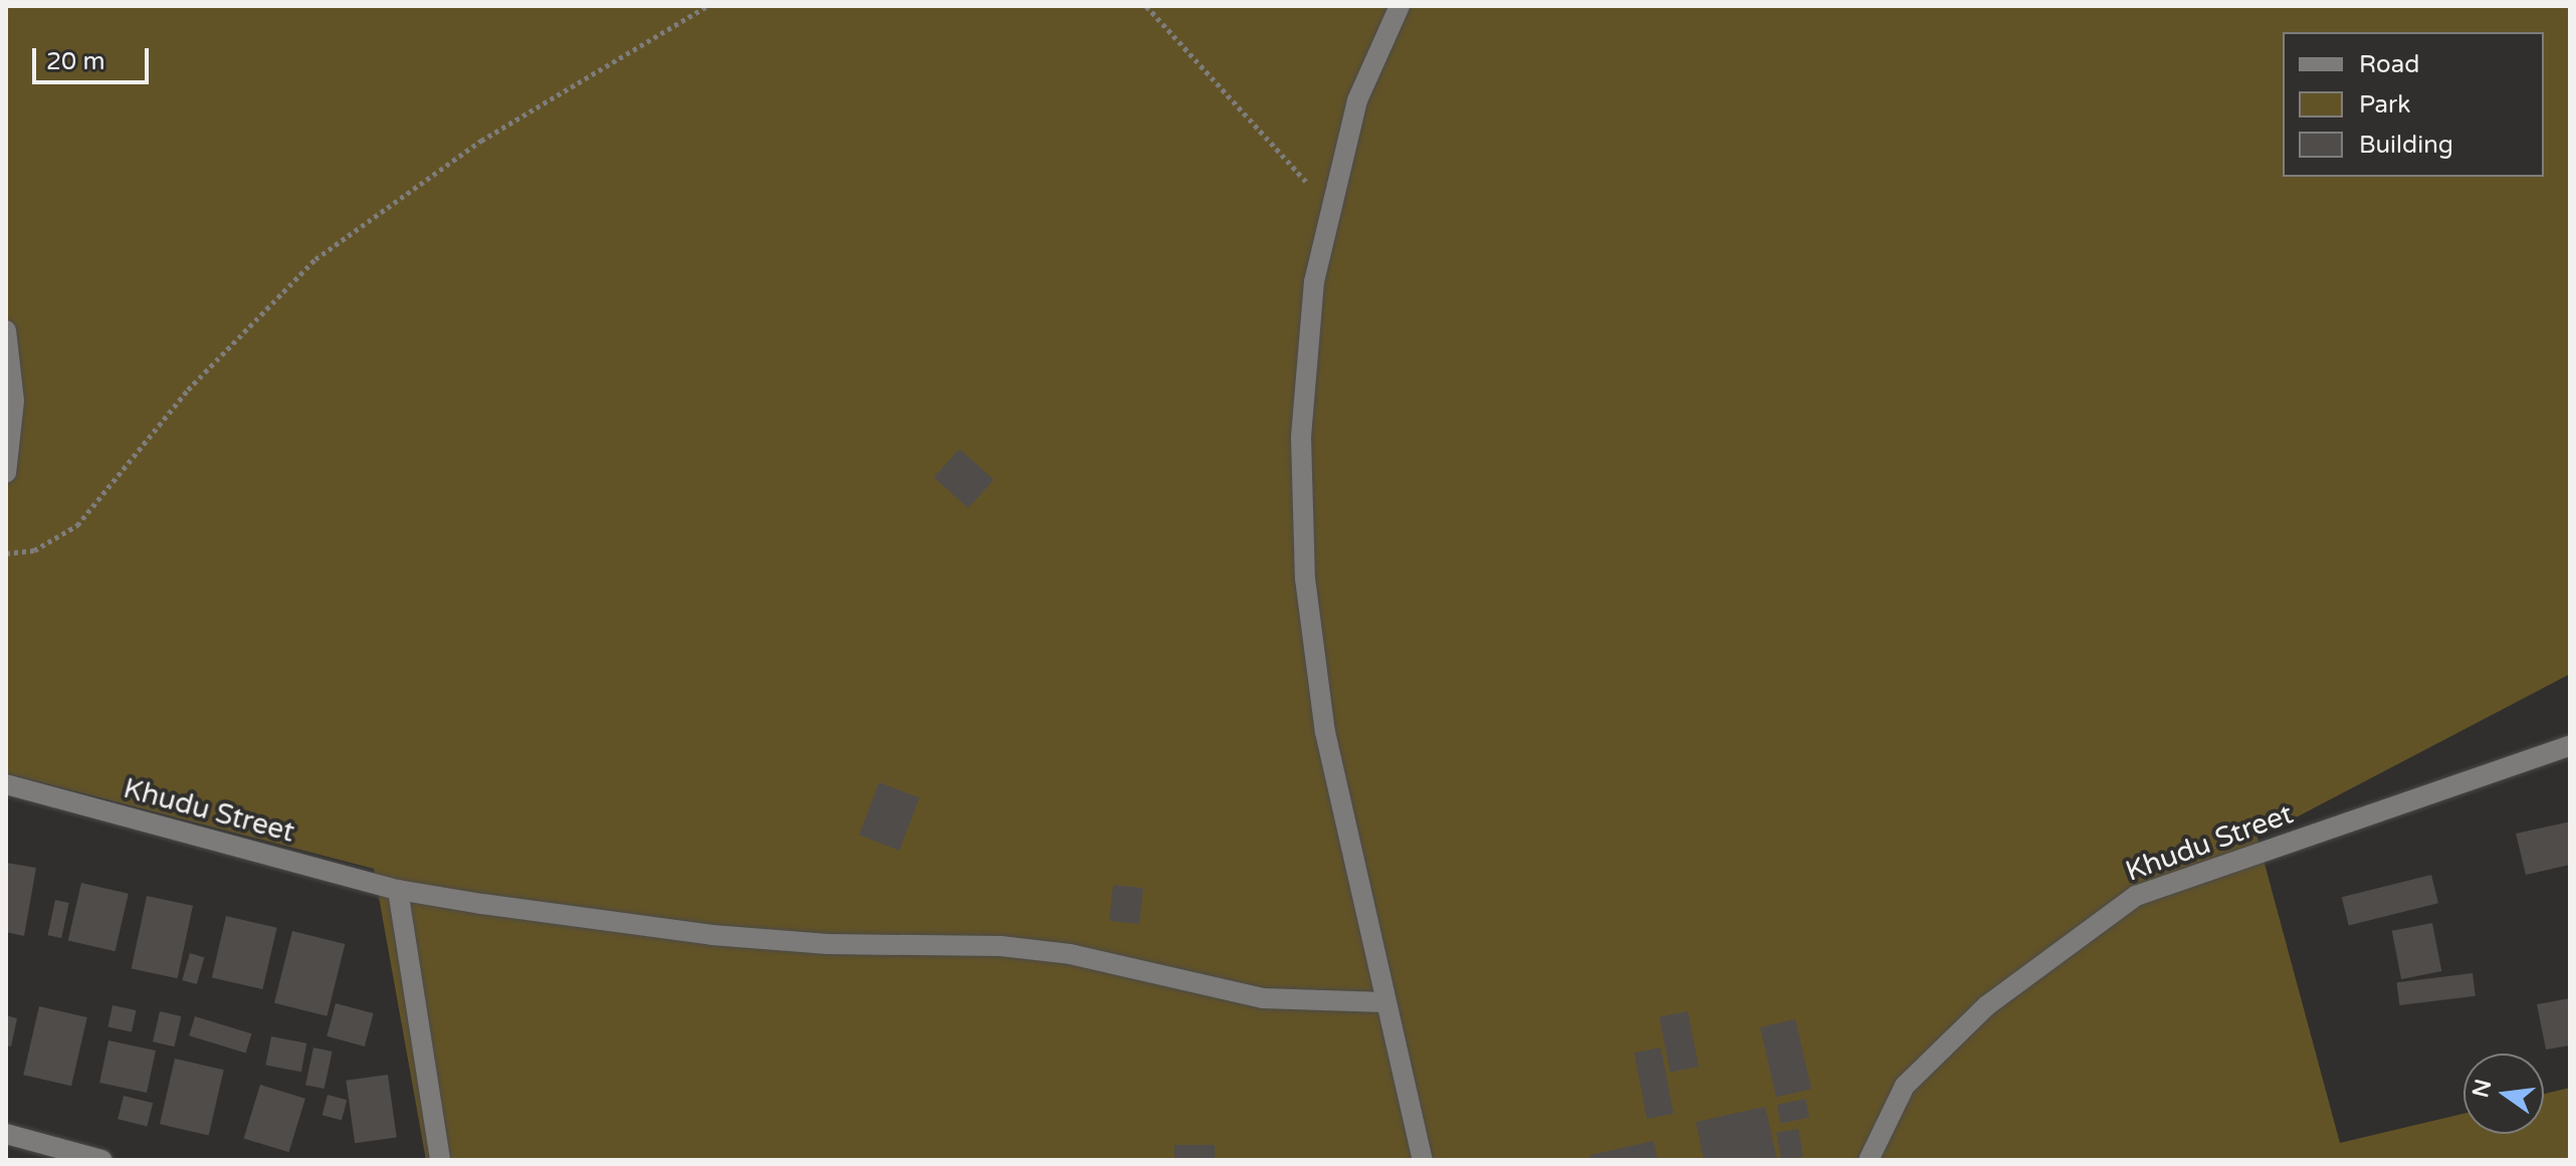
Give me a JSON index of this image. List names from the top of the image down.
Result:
{
  "streets": {
    "street": ["Khudu Street"]
  },
  "legend": ["Road", "Park", "Building"],
  "scale_bar": "20 m",
  "north": "left"
}
